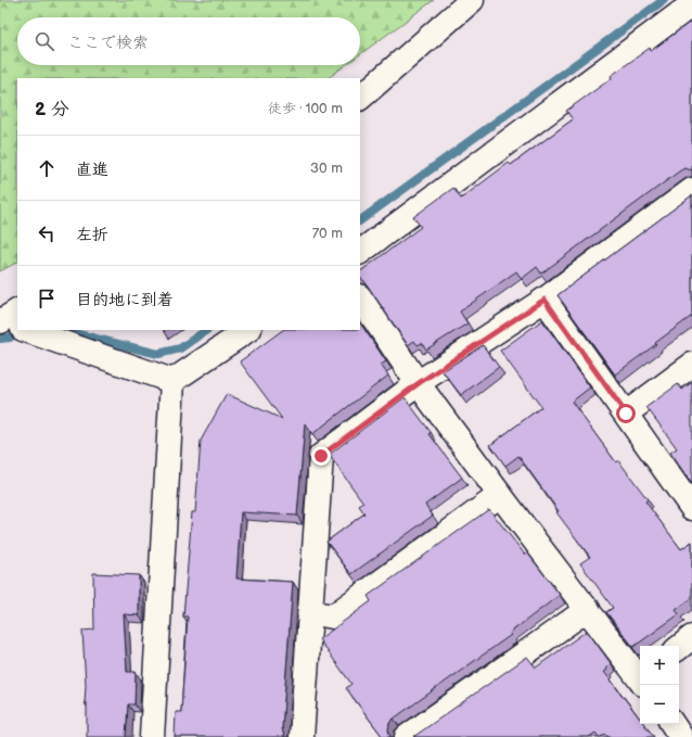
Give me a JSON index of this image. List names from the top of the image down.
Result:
{
  "page": {
    "search": "ここで検索",
    "heading": ["2 分", "徒歩 · 100 m"],
    "list": [
      ["直進", "30 m"],
      ["左折", "70 m"],
      "目的地に到着"
    ],
    "map_buttons": ["+", "−"]
  }
}
